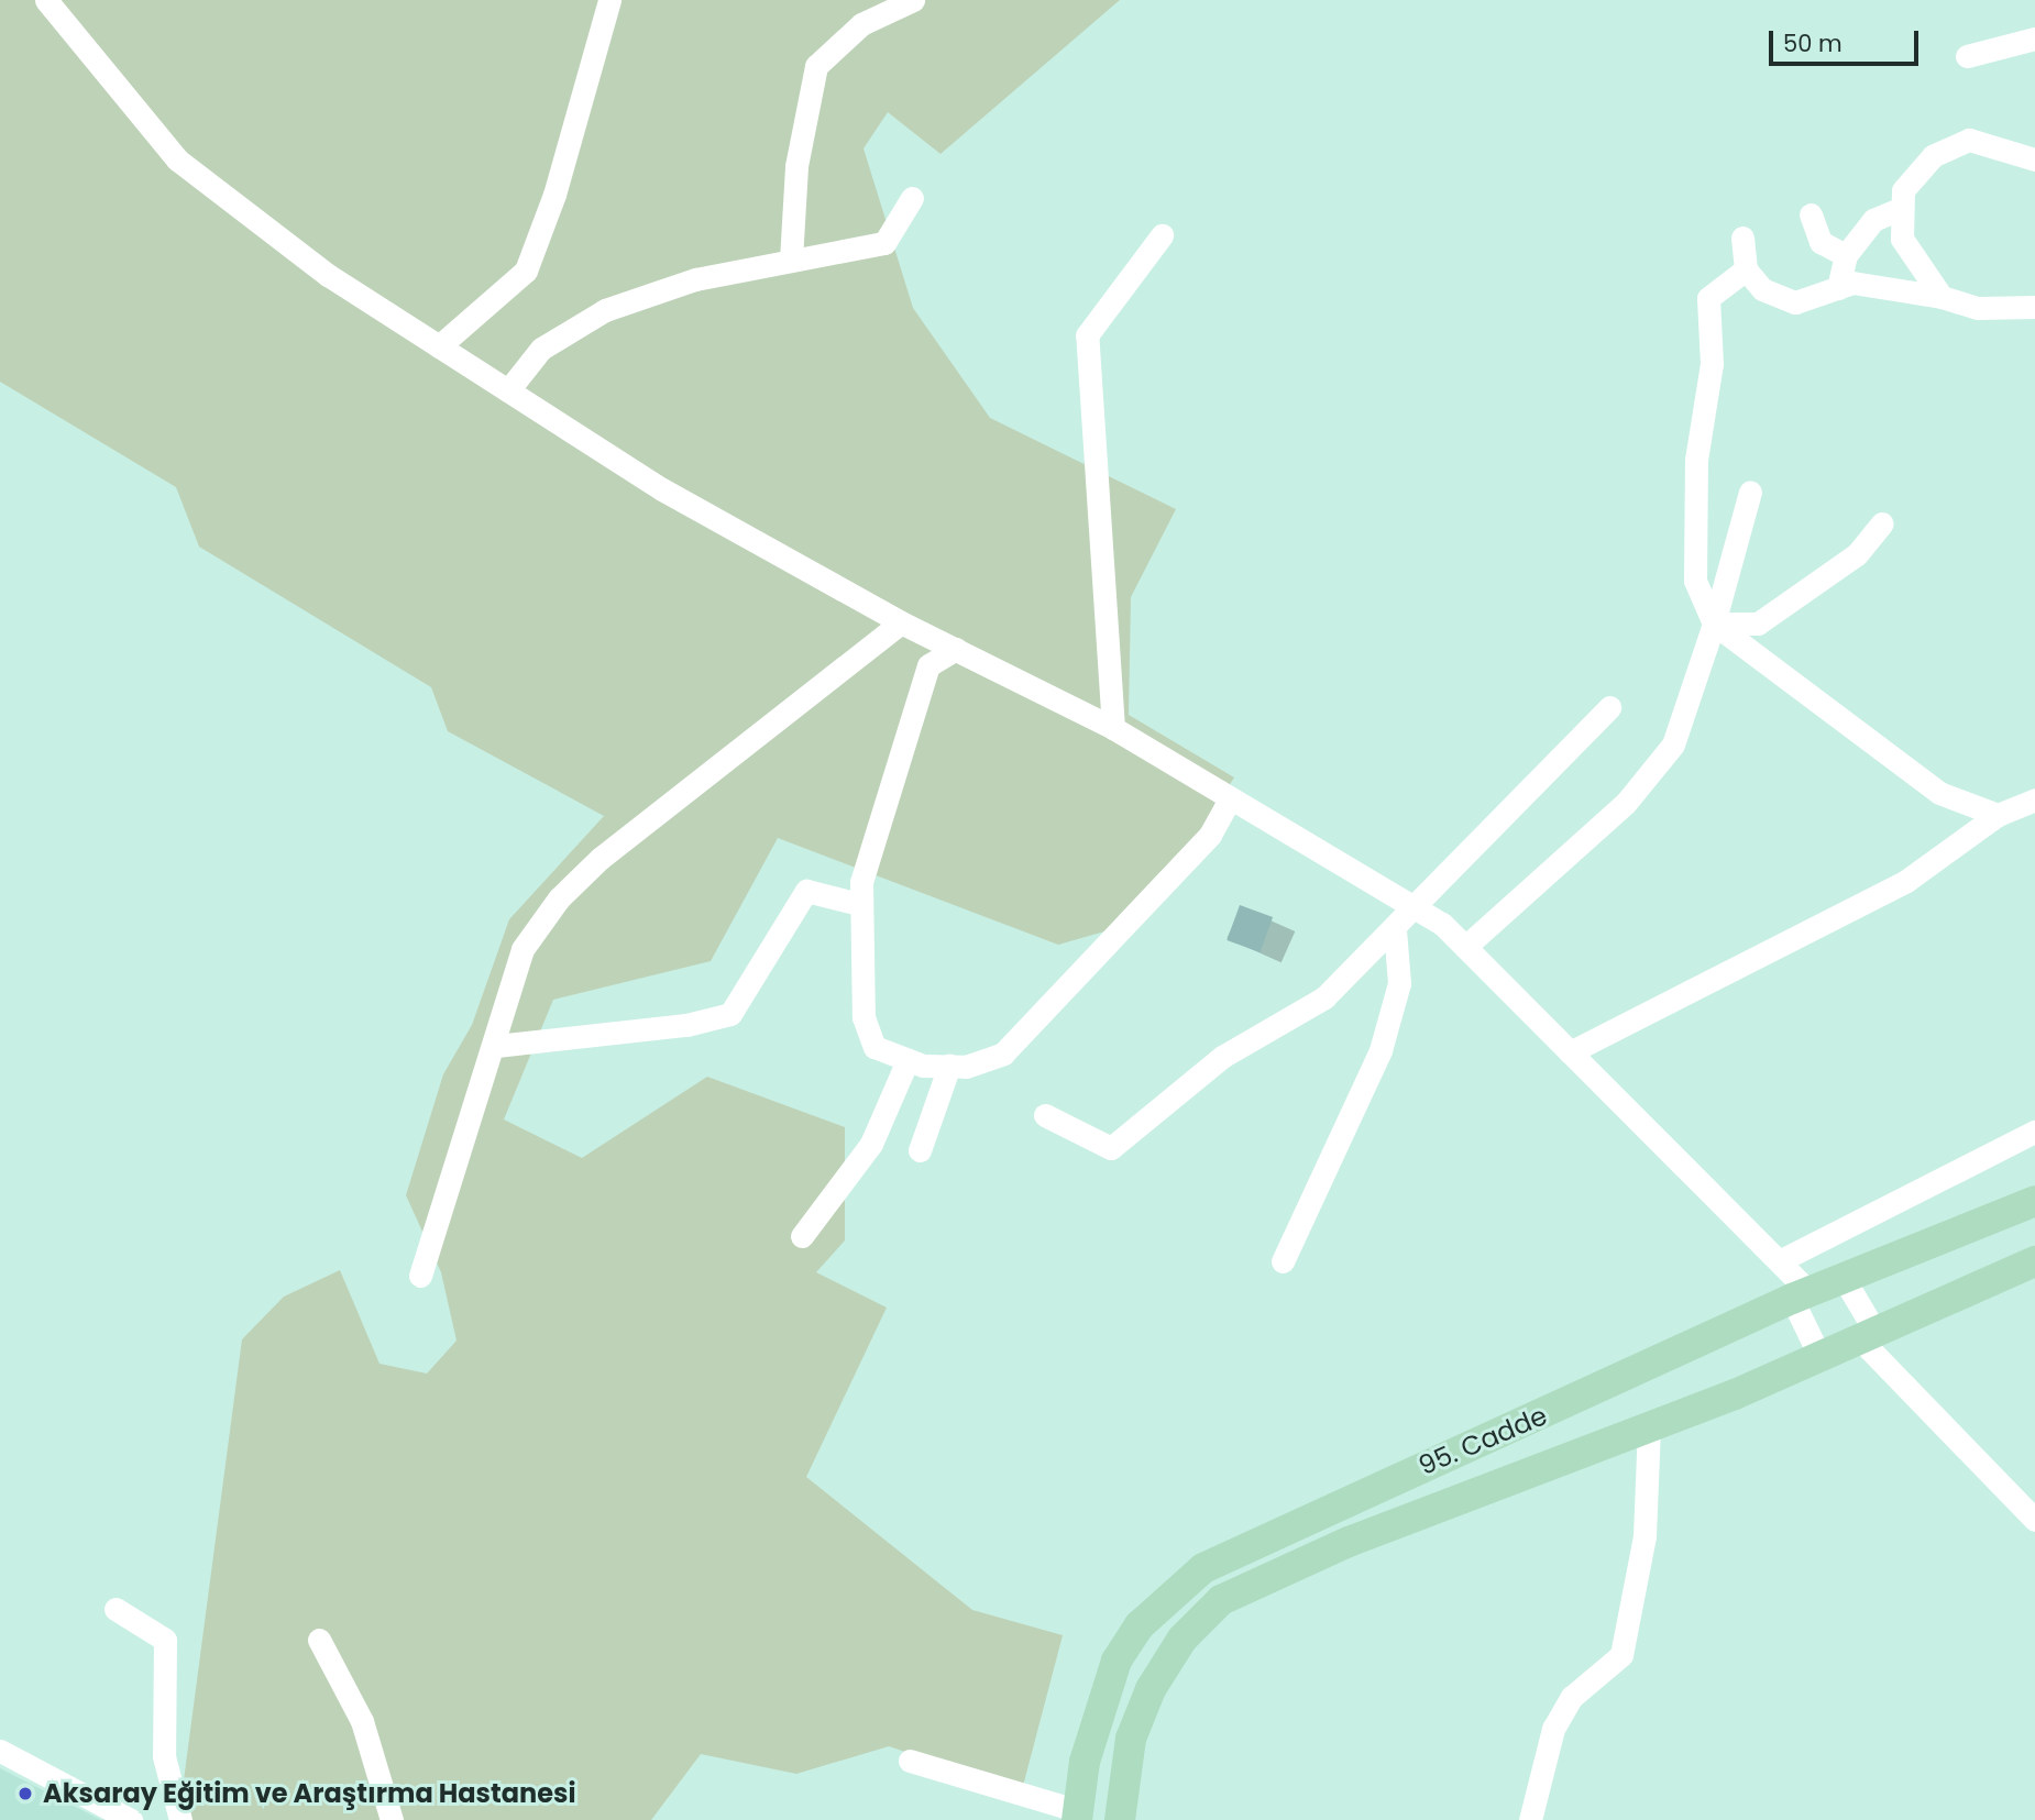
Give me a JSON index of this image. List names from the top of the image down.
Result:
{
  "streets": {
    "main road": ["95. Cadde"]
  },
  "places": ["Aksaray Eğitim ve Araştırma Hastanesi"],
  "scale_bar": "50 m"
}
